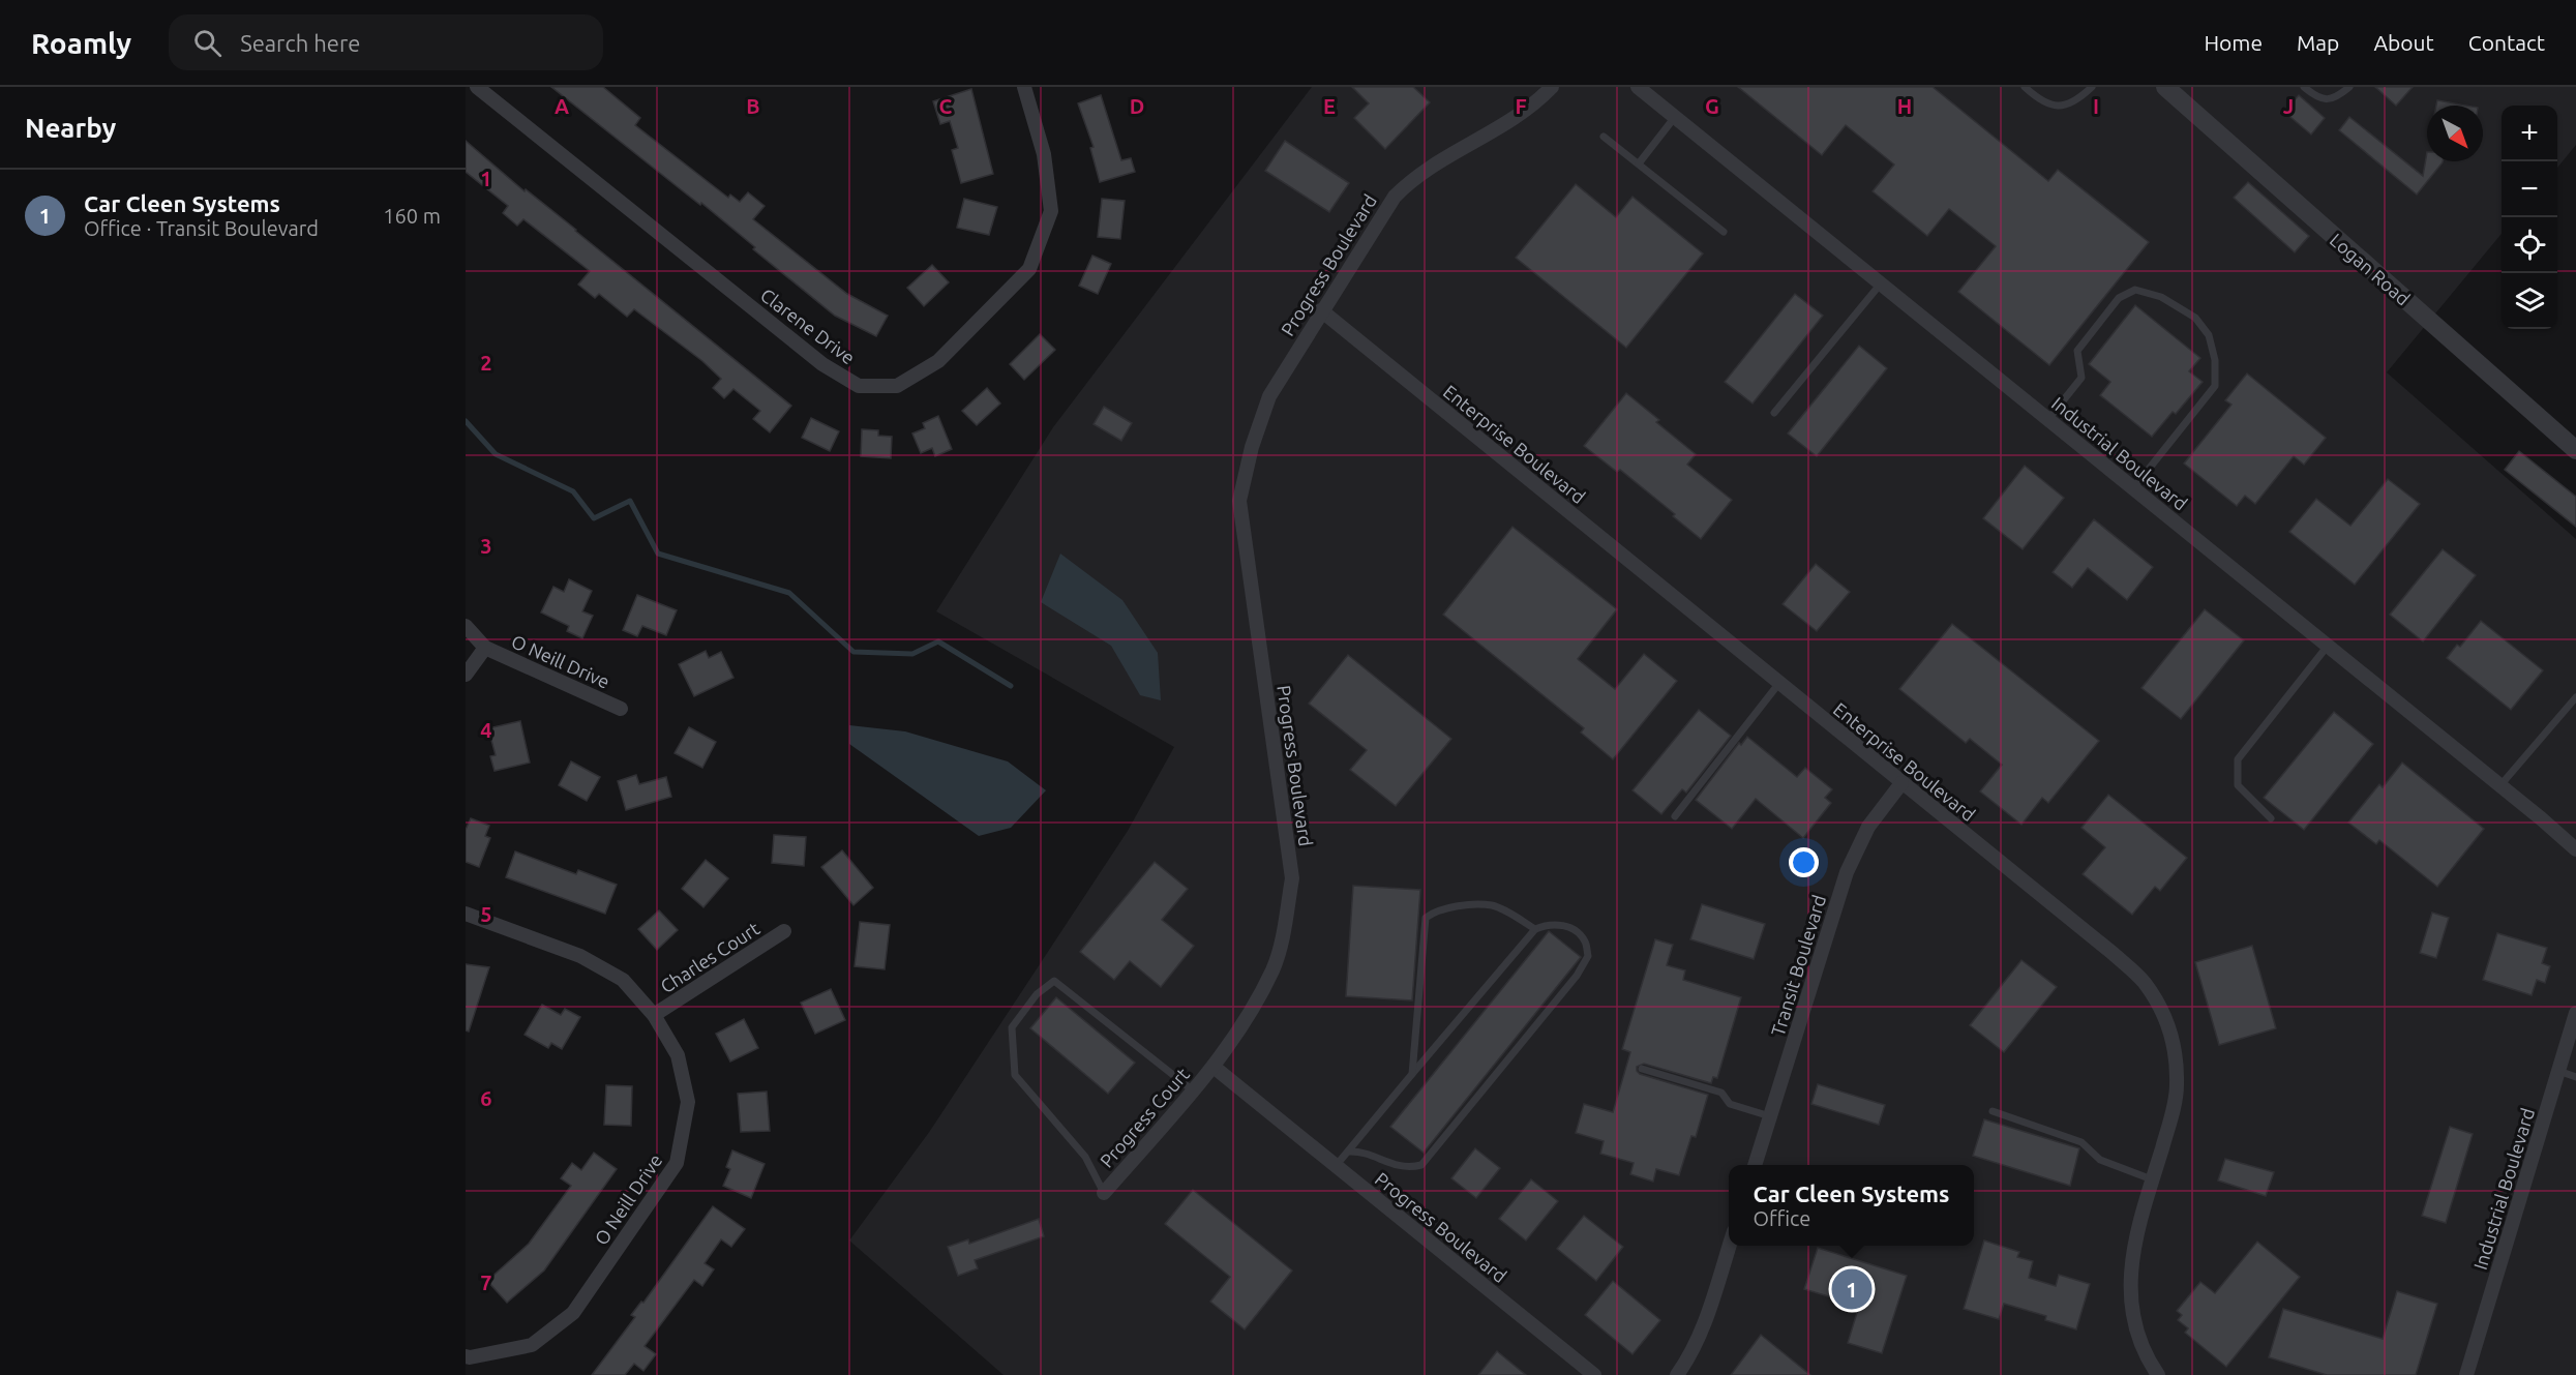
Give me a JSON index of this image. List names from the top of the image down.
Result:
{
  "streets": {
    "street": [
      "Progress Boulevard",
      "Logan Road",
      "Clarene Drive",
      "Enterprise Boulevard",
      "Industrial Boulevard",
      "O Neill Drive",
      "Charles Court",
      "Transit Boulevard",
      "Progress Court"
    ]
  },
  "crossings": [
    ["Progress Boulevard", "Enterprise Boulevard"],
    ["Progress Boulevard", "Progress Court"],
    ["Enterprise Boulevard", "Transit Boulevard"],
    ["O Neill Drive", "Charles Court"]
  ],
  "north": "bottom right",
  "page": {
    "header": "Roamly",
    "search": "Search here",
    "nav": [
      "Home",
      "Map",
      "About",
      "Contact"
    ],
    "heading": "Nearby",
    "map_buttons": ["+", "−"],
    "list": [
      {
        "mark": "1",
        "name": "Car Cleen Systems",
        "note": "Office · Transit Boulevard",
        "value": "160 m"
      }
    ],
    "popup": ["Car Cleen Systems", "Office"],
    "pins": "1"
  },
  "grid": {
    "columns": [
      "A",
      "B",
      "C",
      "D",
      "E",
      "F",
      "G",
      "H",
      "I",
      "J"
    ],
    "rows": [
      "1",
      "2",
      "3",
      "4",
      "5",
      "6",
      "7"
    ]
  }
}
